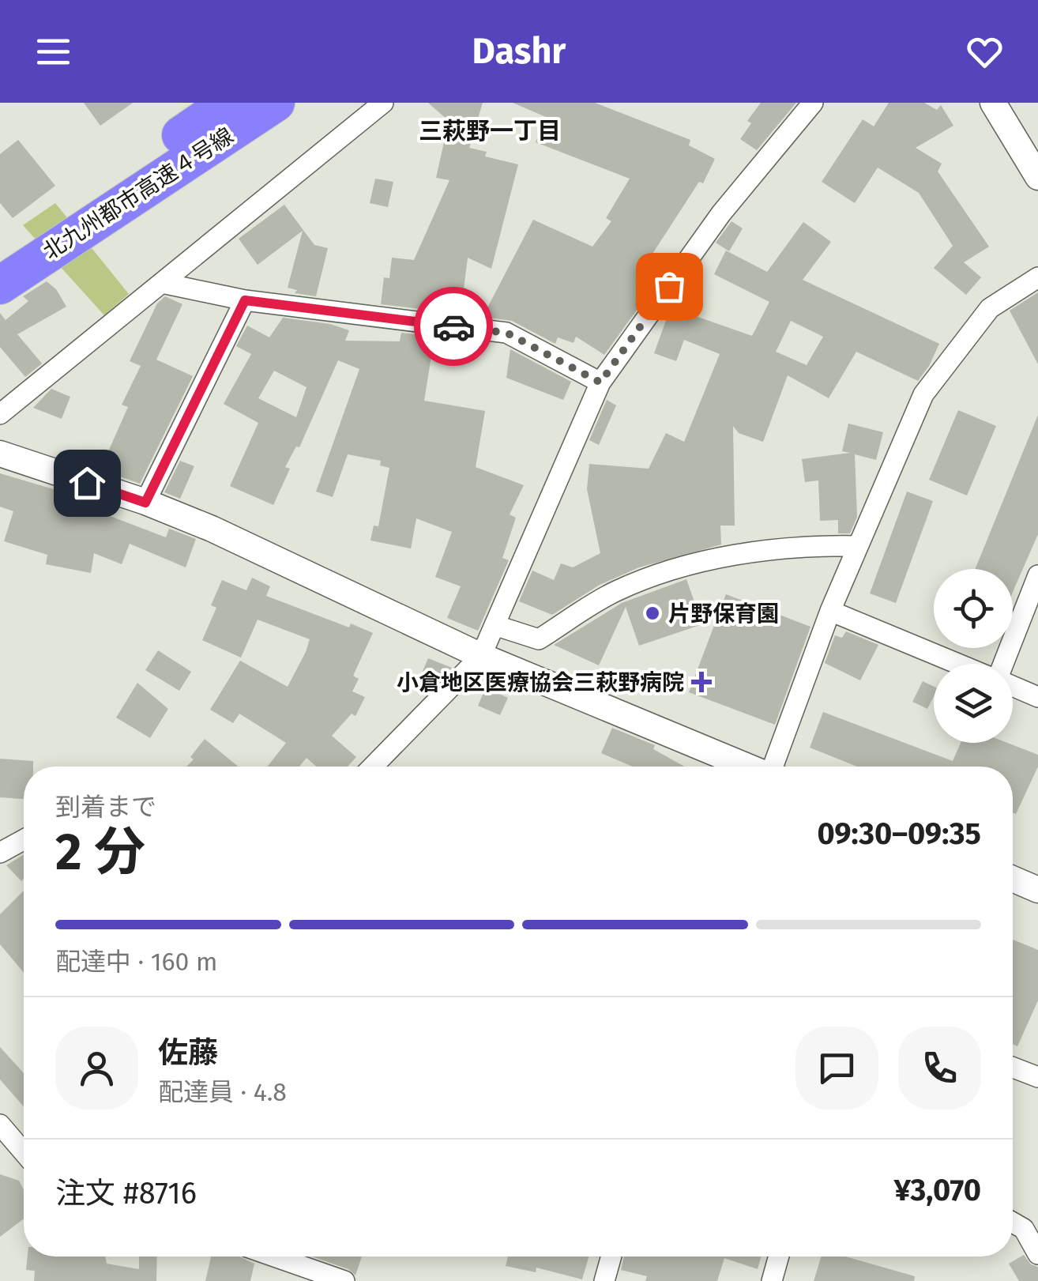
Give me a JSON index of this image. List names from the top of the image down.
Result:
{
  "streets": {
    "highway": ["北九州都市高速４号線"]
  },
  "districts": ["三萩野一丁目"],
  "places": {
    "other": ["片野保育園"],
    "health": ["小倉地区医療協会三萩野病院"]
  },
  "page": {
    "header": "Dashr",
    "heading": ["2 分", "到着まで", "09:30–09:35"],
    "panel": [
      "佐藤",
      "配達員 · 4.8",
      "注文 #8716",
      "¥3,070"
    ],
    "bar": "配達中 · 160 m"
  }
}
